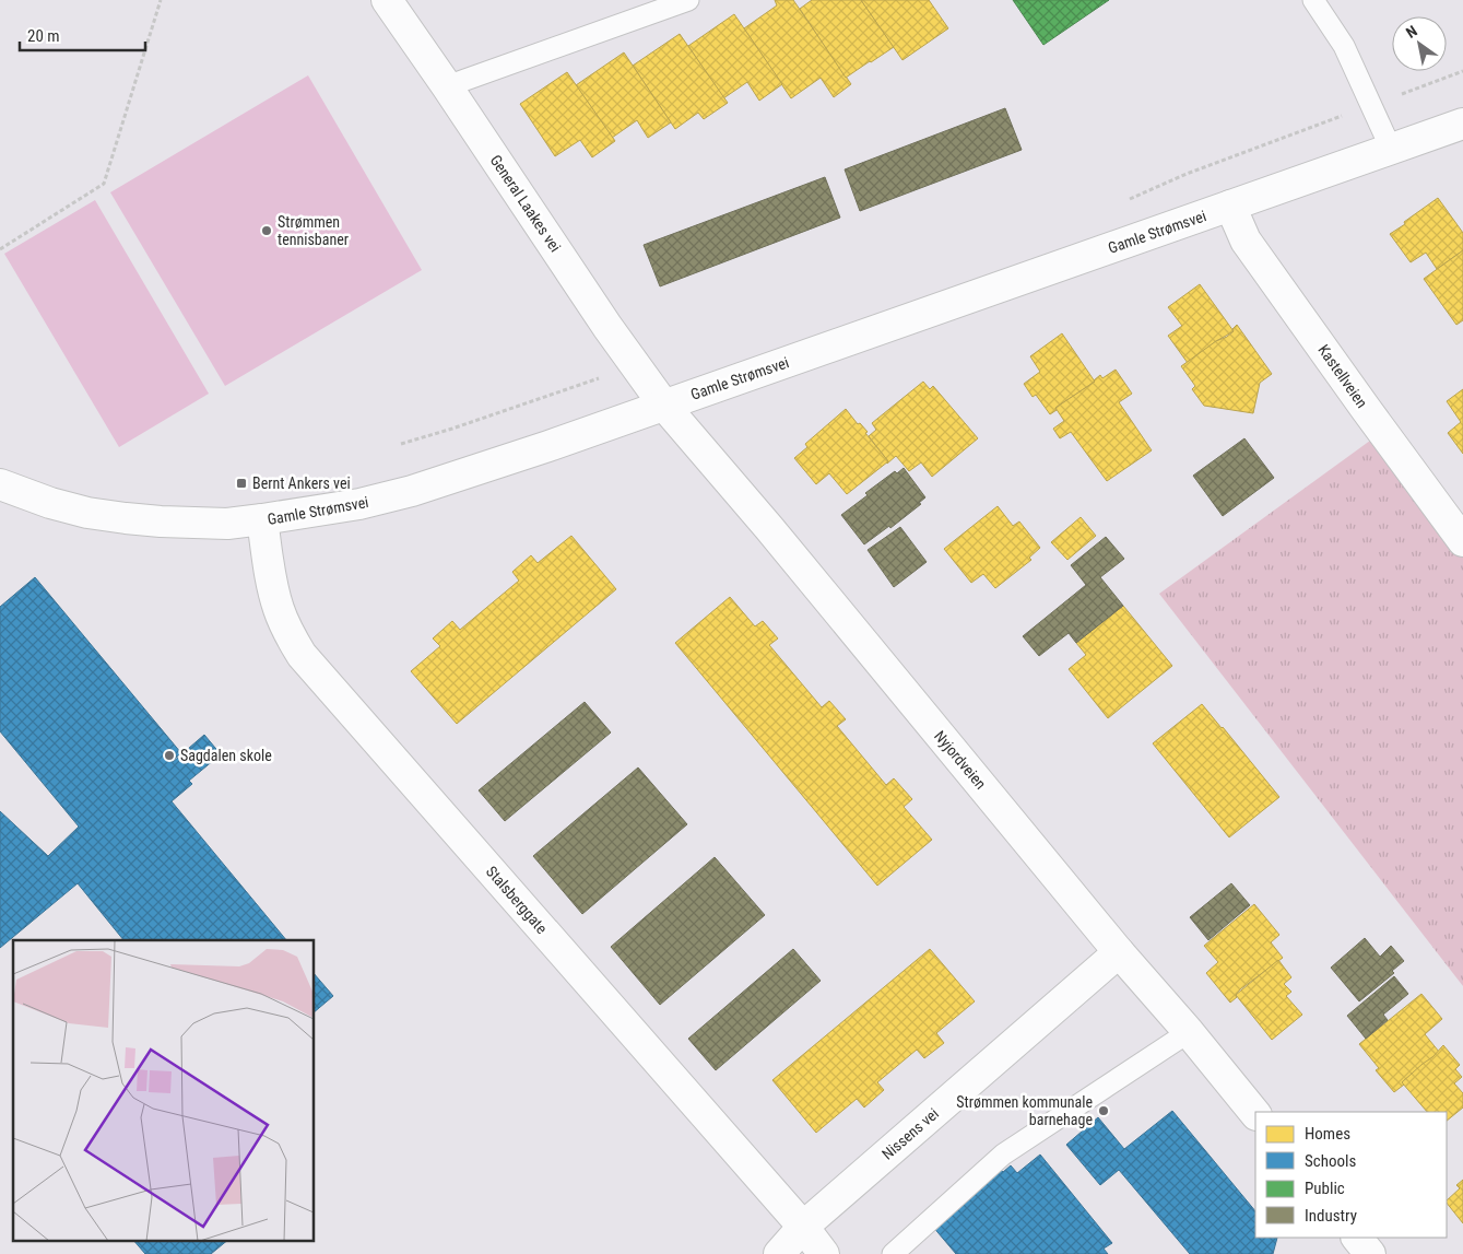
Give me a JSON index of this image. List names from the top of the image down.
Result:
{
  "streets": {
    "street": [
      "General Laakes vei",
      "Gamle Strømsvei",
      "Kastellveien",
      "Nyjordveien",
      "Stalsberggate",
      "Nissens vei"
    ]
  },
  "crossings": [
    ["General Laakes vei", "Gamle Strømsvei"],
    ["General Laakes vei", "Nyjordveien"],
    ["Gamle Strømsvei", "Kastellveien"],
    ["Gamle Strømsvei", "Nyjordveien"],
    ["Gamle Strømsvei", "Stalsberggate"],
    ["Nyjordveien", "Nissens vei"],
    ["Stalsberggate", "Nissens vei"]
  ],
  "places": {
    "other": ["Strømmen tennisbaner", "Sagdalen skole", "Strømmen kommunale barnehage"],
    "transit": ["Bernt Ankers vei"]
  },
  "legend": [
    "Homes",
    "Schools",
    "Public",
    "Industry"
  ],
  "scale_bar": "20 m",
  "north": "top left"
}
